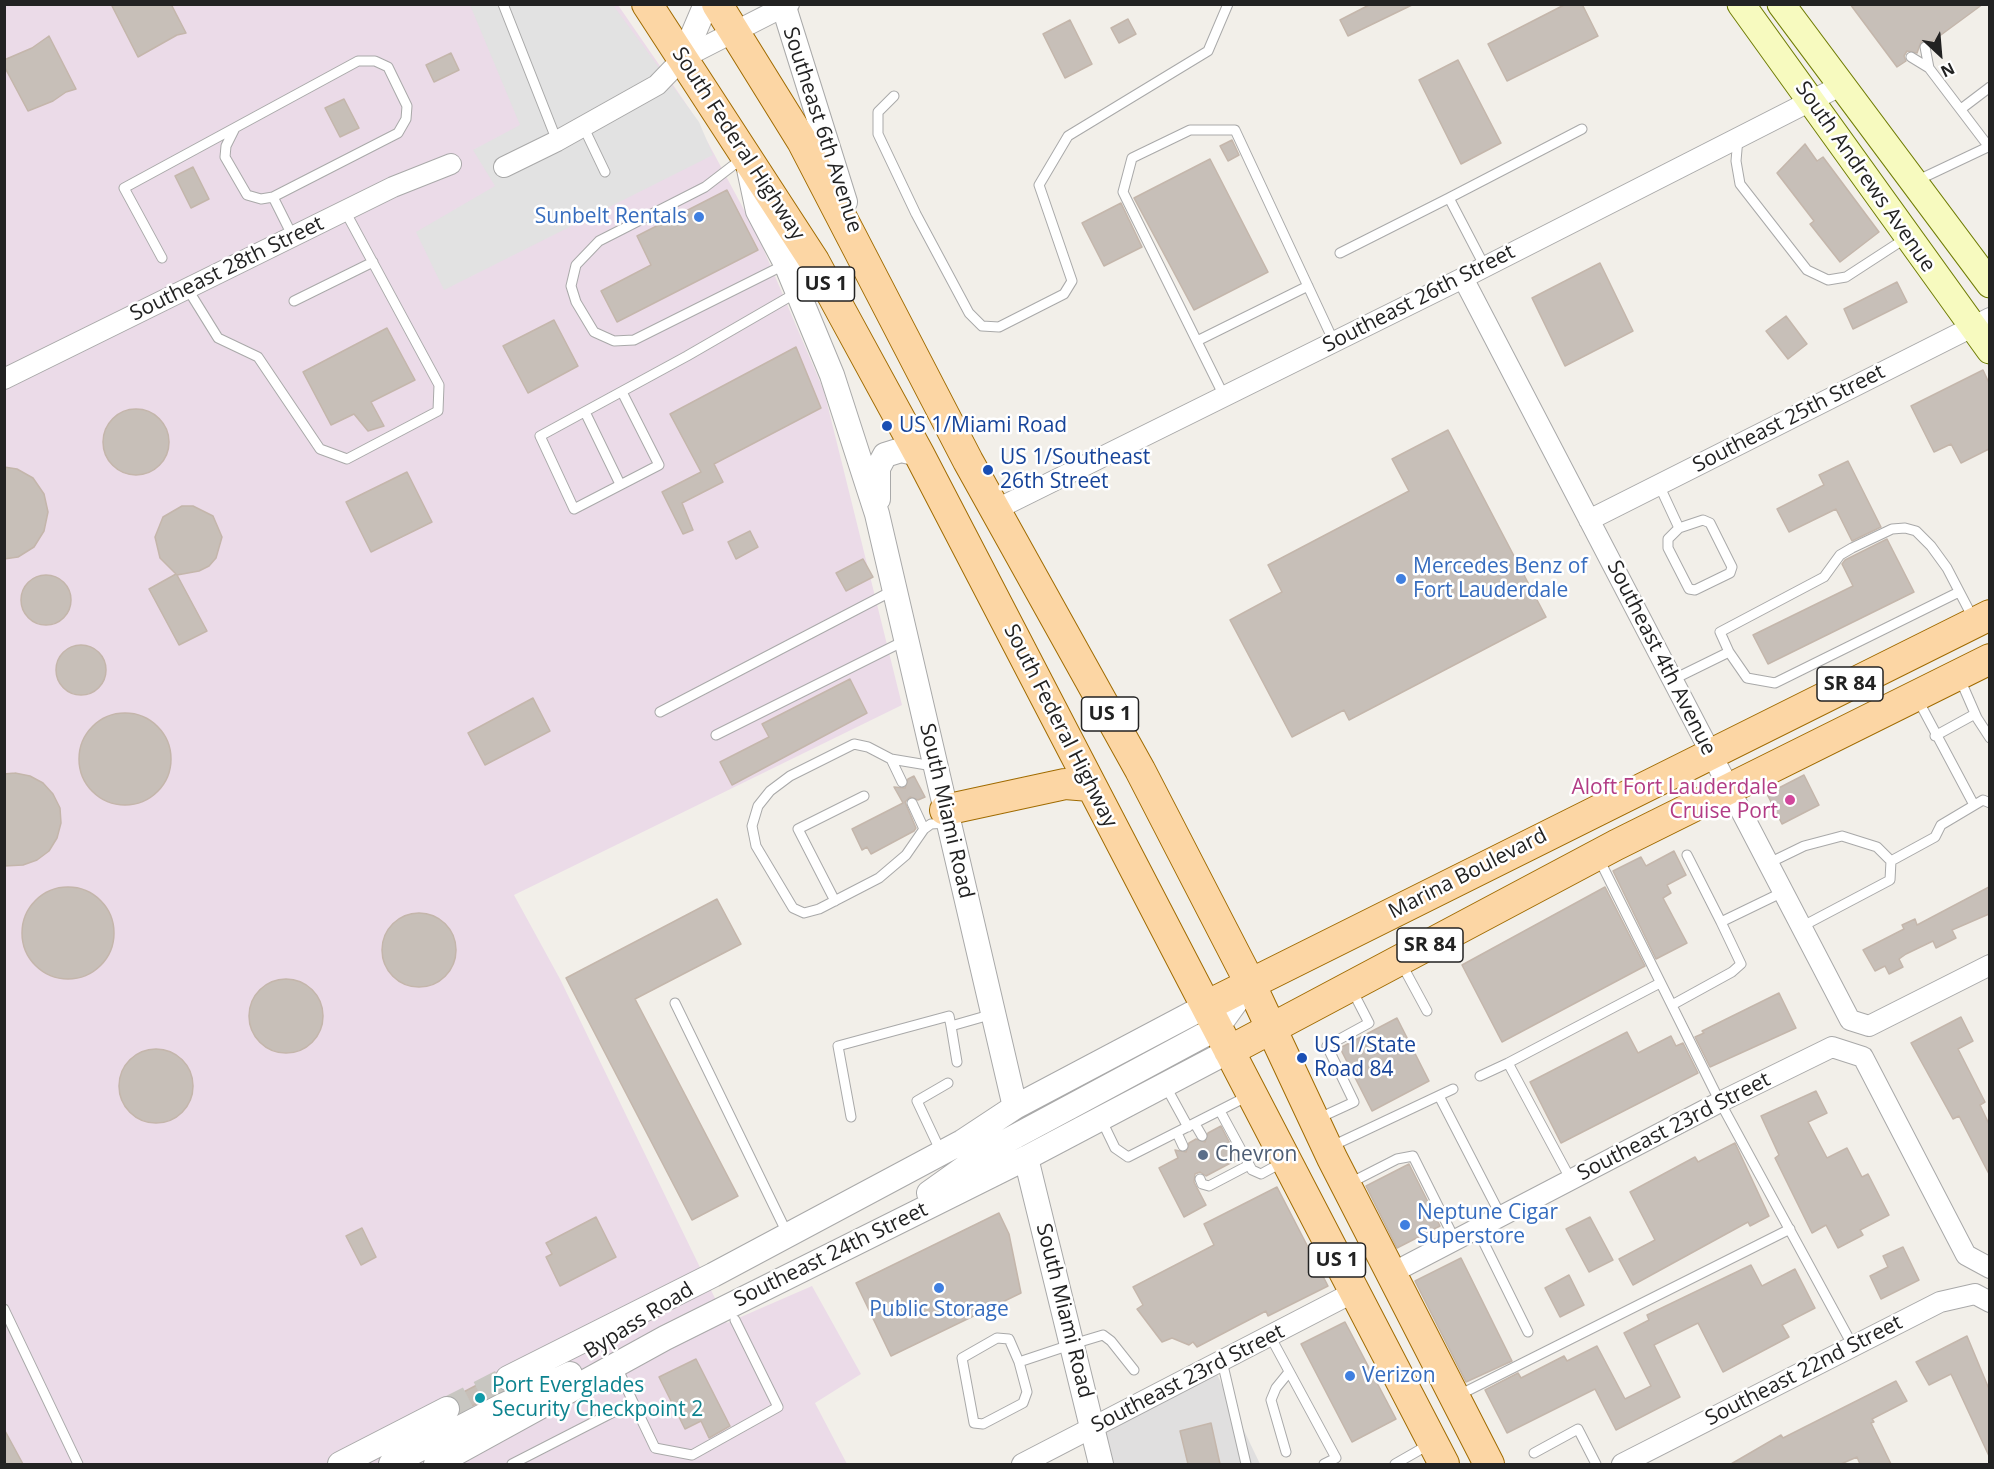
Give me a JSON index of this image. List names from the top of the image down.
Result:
{
  "streets": {
    "main road": [
      "South Federal Highway",
      "South Andrews Avenue",
      "US 1",
      "SR 84",
      "Marina Boulevard"
    ],
    "street": [
      "Southeast 6th Avenue",
      "Southeast 28th Street",
      "Southeast 26th Street",
      "Southeast 25th Street",
      "Southeast 4th Avenue",
      "South Miami Road",
      "Southeast 23rd Street",
      "Southeast 24th Street",
      "Bypass Road",
      "Southeast 22nd Street"
    ]
  },
  "crossings": [
    ["Southeast 6th Avenue", "US 1"],
    ["South Federal Highway", "South Miami Road"],
    ["South Federal Highway", "Marina Boulevard"],
    ["South Federal Highway", "Southeast 23rd Street"],
    ["South Federal Highway", "Southeast 24th Street"],
    ["South Andrews Avenue", "Southeast 26th Street"],
    ["South Andrews Avenue", "Southeast 25th Street"],
    ["US 1", "Southeast 26th Street"],
    ["US 1", "Marina Boulevard"],
    ["US 1", "Southeast 23rd Street"],
    ["Southeast 26th Street", "Southeast 4th Avenue"],
    ["Southeast 25th Street", "Southeast 4th Avenue"],
    ["Southeast 4th Avenue", "Marina Boulevard"],
    ["South Miami Road", "Southeast 23rd Street"],
    ["South Miami Road", "Southeast 24th Street"],
    ["Marina Boulevard", "Southeast 24th Street"],
    ["Southeast 24th Street", "Bypass Road"]
  ],
  "places": [
    "Sunbelt Rentals",
    "US 1/Miami Road",
    "US 1/Southeast 26th Street",
    "Mercedes Benz of Fort Lauderdale",
    "Aloft Fort Lauderdale Cruise Port",
    "US 1/State Road 84",
    "Chevron",
    "Neptune Cigar Superstore",
    "Public Storage",
    "Verizon",
    "Port Everglades Security Checkpoint 2"
  ],
  "north": "bottom right"
}
